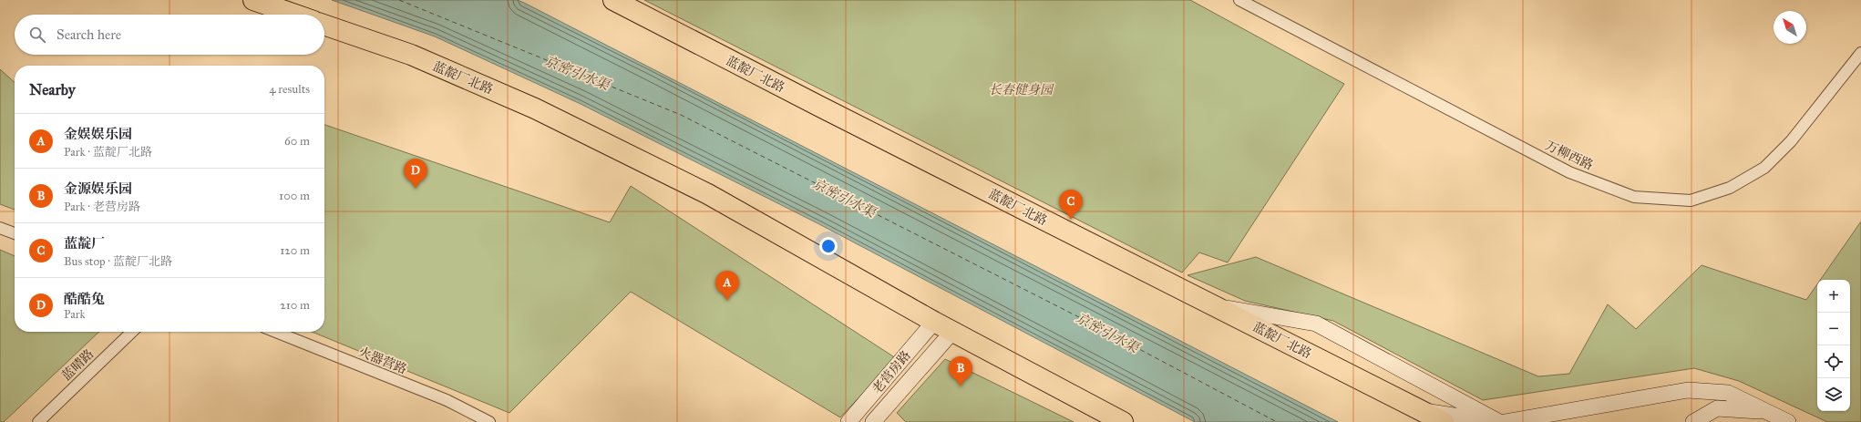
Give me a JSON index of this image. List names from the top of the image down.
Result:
{
  "streets": {
    "highway": ["蓝靛厂北路"],
    "street": [
      "万柳西路",
      "火器营路",
      "蓝晴路",
      "老营房路"
    ]
  },
  "crossings": [
    ["蓝靛厂北路", "老营房路"]
  ],
  "water": ["京密引水渠"],
  "parks": ["长春健身园"],
  "north": "top left",
  "page": {
    "search": "Search here",
    "heading": ["Nearby", "4 results"],
    "list": [
      {
        "mark": "A",
        "name": "金娱娱乐园",
        "note": "Park · 蓝靛厂北路",
        "value": "60 m"
      },
      {
        "mark": "B",
        "name": "金源娱乐园",
        "note": "Park · 老营房路",
        "value": "100 m"
      },
      {
        "mark": "C",
        "name": "蓝靛厂",
        "note": "Bus stop · 蓝靛厂北路",
        "value": "120 m"
      },
      {
        "mark": "D",
        "name": "酷酷兔",
        "note": "Park",
        "value": "210 m"
      }
    ],
    "pins": [
      "D",
      "C",
      "A",
      "B"
    ],
    "map_buttons": ["+", "−"]
  }
}
